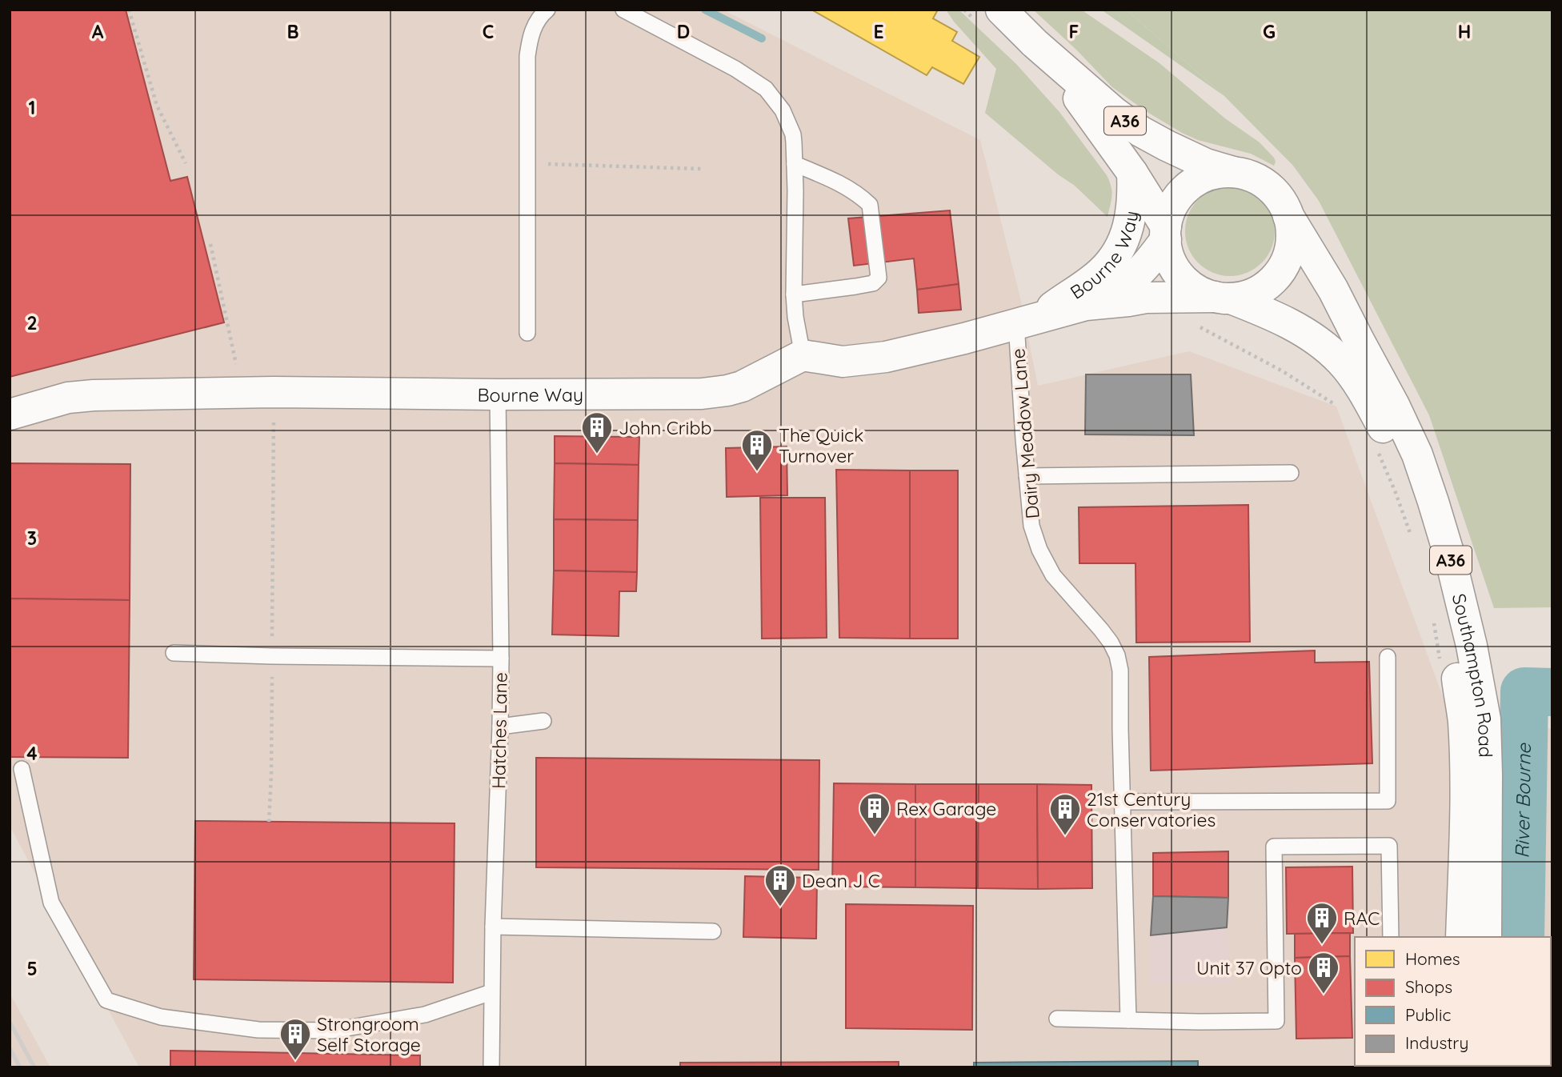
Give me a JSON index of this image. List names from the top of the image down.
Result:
{
  "streets": {
    "main road": ["A36", "Bourne Way", "Southampton Road"],
    "lane": ["Dairy Meadow Lane", "Hatches Lane"]
  },
  "crossings": [
    ["A36", "Bourne Way"],
    ["A36", "Southampton Road"],
    ["Bourne Way", "Dairy Meadow Lane"],
    ["Bourne Way", "Southampton Road"],
    ["Bourne Way", "Hatches Lane"]
  ],
  "water": ["River Bourne"],
  "places": {
    "building": [
      "John Cribb",
      "The Quick Turnover",
      "Rex Garage",
      "21st Century Conservatories",
      "Dean J C",
      "RAC",
      "Unit 37 Opto",
      "Strongroom Self Storage"
    ]
  },
  "legend": [
    "Homes",
    "Shops",
    "Public",
    "Industry"
  ],
  "grid": {
    "columns": [
      "A",
      "B",
      "C",
      "D",
      "E",
      "F",
      "G",
      "H"
    ],
    "rows": [
      "1",
      "2",
      "3",
      "4",
      "5"
    ]
  }
}
